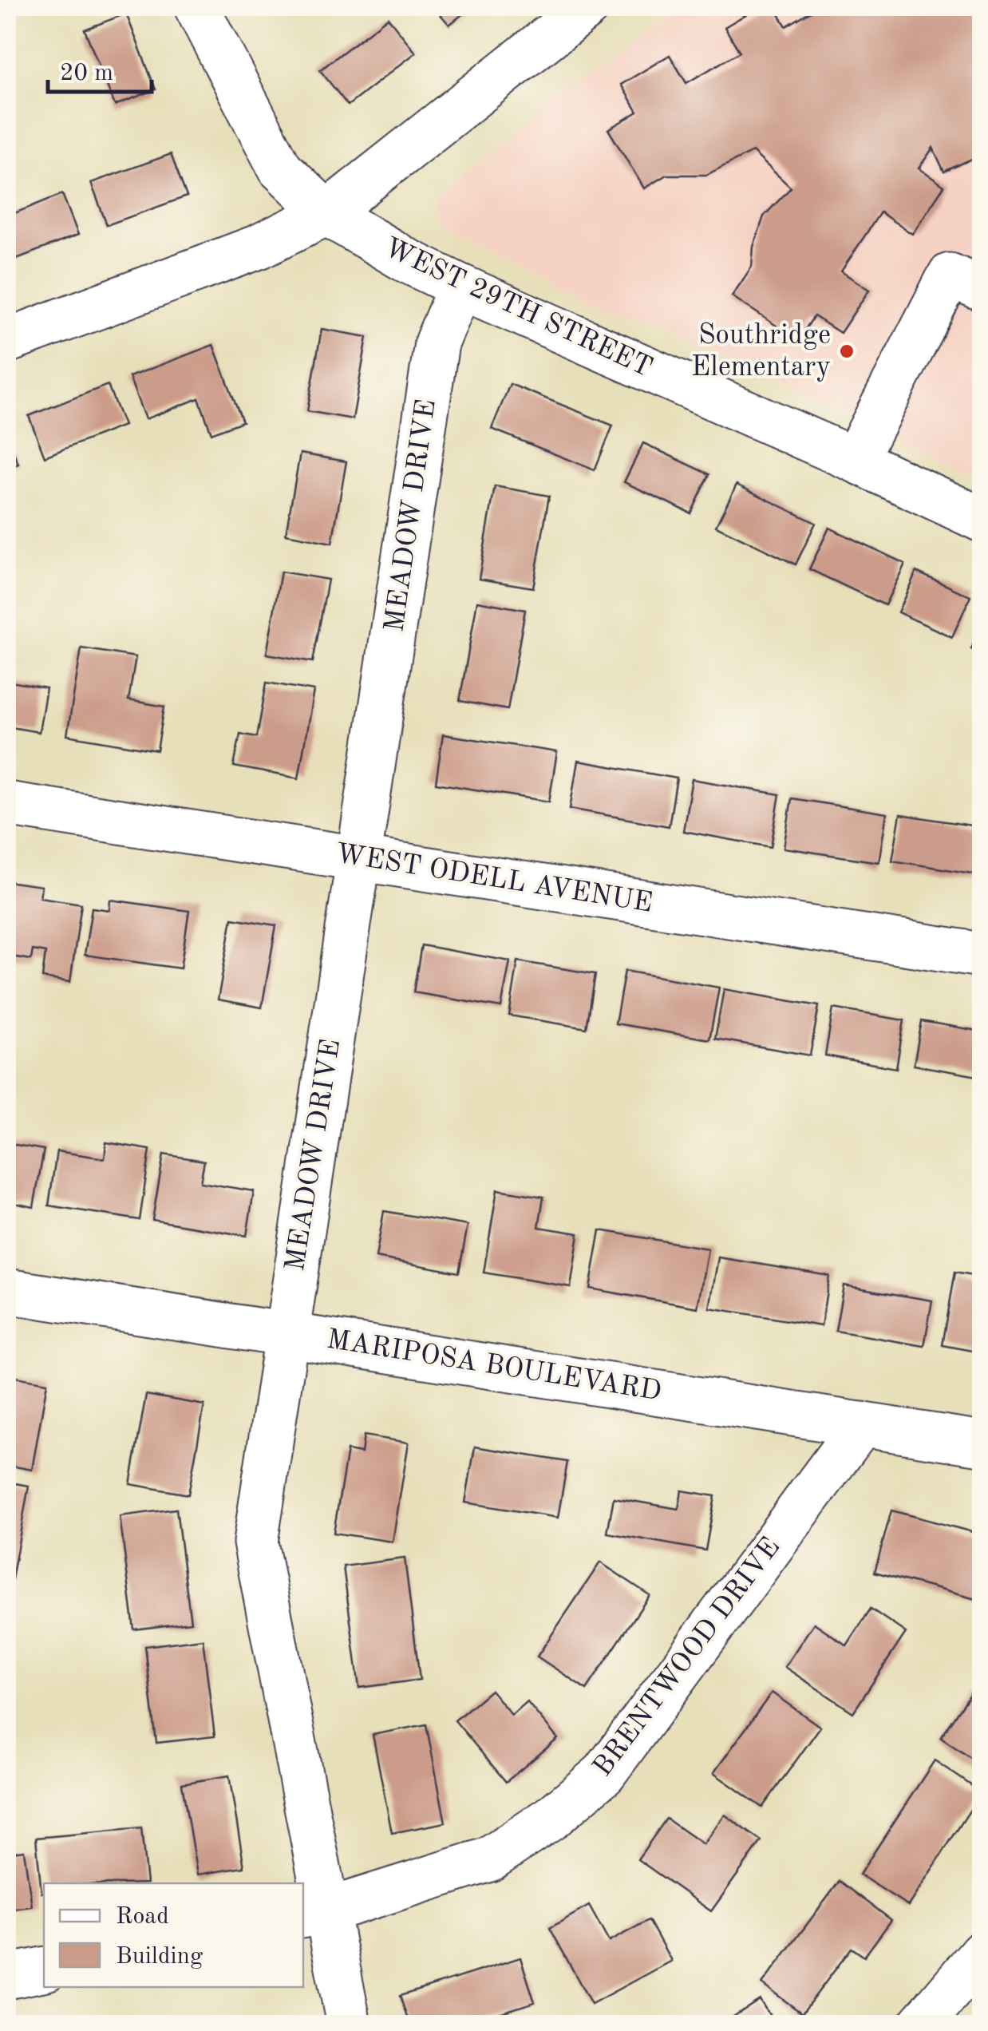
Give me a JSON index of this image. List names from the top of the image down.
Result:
{
  "streets": {
    "street": [
      "WEST 29TH STREET",
      "MEADOW DRIVE",
      "WEST ODELL AVENUE",
      "MARIPOSA BOULEVARD",
      "BRENTWOOD DRIVE"
    ]
  },
  "crossings": [
    ["WEST 29TH STREET", "MEADOW DRIVE"],
    ["MEADOW DRIVE", "WEST ODELL AVENUE"],
    ["MEADOW DRIVE", "MARIPOSA BOULEVARD"],
    ["MEADOW DRIVE", "BRENTWOOD DRIVE"],
    ["MARIPOSA BOULEVARD", "BRENTWOOD DRIVE"]
  ],
  "places": ["Southridge Elementary"],
  "legend": ["Road", "Building"],
  "scale_bar": "20 m"
}
